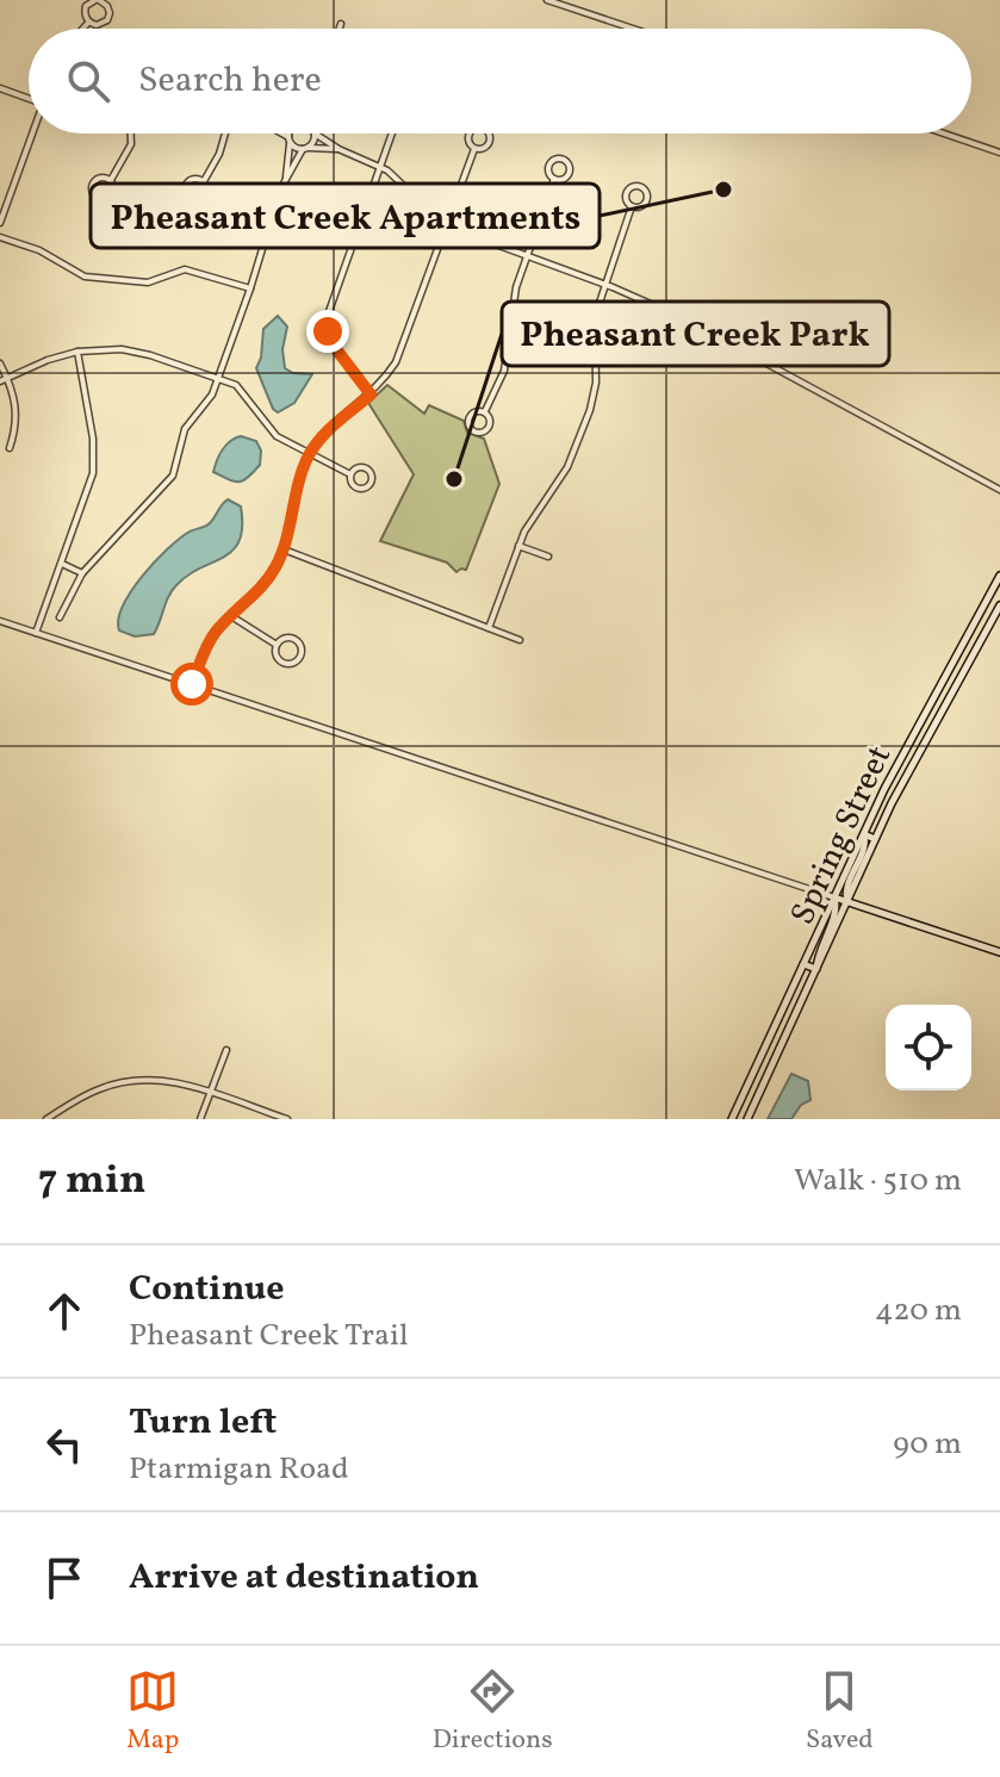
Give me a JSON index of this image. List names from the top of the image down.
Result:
{
  "streets": {
    "main road": ["Spring Street"]
  },
  "places": ["Pheasant Creek Apartments", "Pheasant Creek Park"],
  "page": {
    "search": "Search here",
    "heading": ["7 min", "Walk · 510 m"],
    "list": [
      ["Continue", "Pheasant Creek Trail", "420 m"],
      ["Turn left", "Ptarmigan Road", "90 m"],
      "Arrive at destination"
    ],
    "nav": ["Map", "Directions", "Saved"]
  }
}
